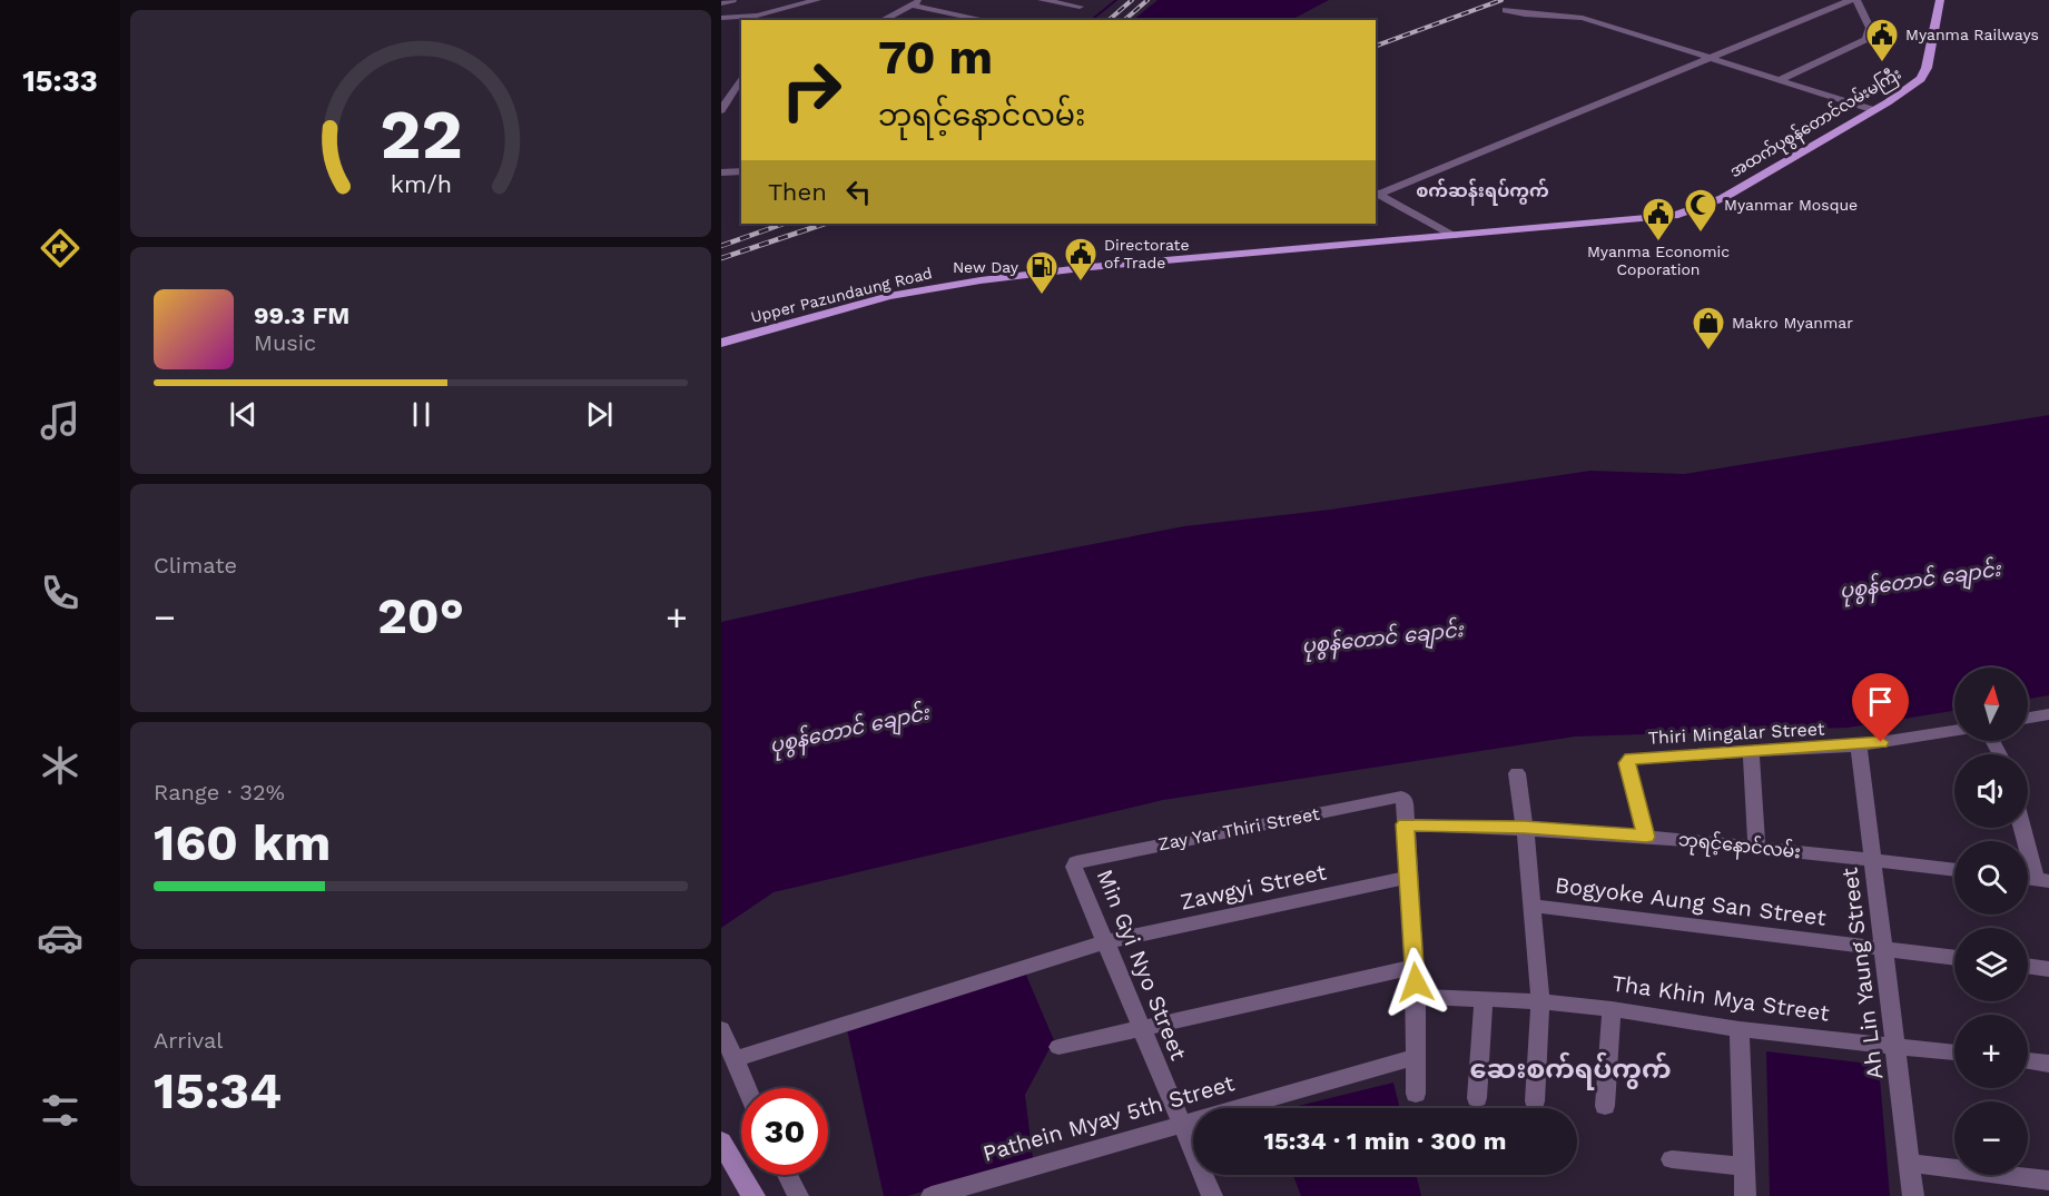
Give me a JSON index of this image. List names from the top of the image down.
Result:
{
  "streets": {
    "main road": ["အထက်ပုစွန်တောင်လမ်းမကြီး", "Upper Pazundaung Road"],
    "street": [
      "Thiri Mingalar Street",
      "Zay Yar Thiri Street",
      "ဘုရင့်နောင်လမ်း",
      "Zawgyi Street",
      "Bogyoke Aung San Street",
      "Min Gyi Nyo Street",
      "Ah Lin Yaung Street",
      "Tha Khin Mya Street",
      "Pathein Myay 5th Street"
    ]
  },
  "crossings": [
    ["အထက်ပုစွန်တောင်လမ်းမကြီး", "Upper Pazundaung Road"],
    ["Thiri Mingalar Street", "ဘုရင့်နောင်လမ်း"],
    ["Thiri Mingalar Street", "Ah Lin Yaung Street"],
    ["Zay Yar Thiri Street", "ဘုရင့်နောင်လမ်း"],
    ["Zay Yar Thiri Street", "Min Gyi Nyo Street"],
    ["ဘုရင့်နောင်လမ်း", "Ah Lin Yaung Street"],
    ["Zawgyi Street", "Min Gyi Nyo Street"],
    ["Bogyoke Aung San Street", "Ah Lin Yaung Street"],
    ["Min Gyi Nyo Street", "Pathein Myay 5th Street"],
    ["Ah Lin Yaung Street", "Tha Khin Mya Street"]
  ],
  "districts": ["စက်ဆန်းရပ်ကွက်", "ဆေးစက်ရပ်ကွက်"],
  "water": ["ပုစွန်တောင် ချောင်း"],
  "places": {
    "public building": ["Myanma Railways", "Myanma Economic Coporation", "Directorate of Trade"],
    "mosque": ["Myanmar Mosque"],
    "fuel station": ["New Day"],
    "shop": ["Makro Myanmar"]
  },
  "north": "top",
  "page": {
    "tabs": "15:33",
    "turn": ["70 m", "ဘုရင့်နောင်လမ်း"],
    "then": "Then",
    "song": ["99.3 FM", "Music"],
    "tile": [
      "Climate",
      ["Range · 32%", "160 km"],
      ["Arrival", "15:34"]
    ],
    "heat": ["−", "20°", "+"],
    "map_buttons": ["+", "−"],
    "limit": "30",
    "trip": "15:34 · 1 min · 300 m",
    "gauge": ["22", "km/h"]
  }
}
